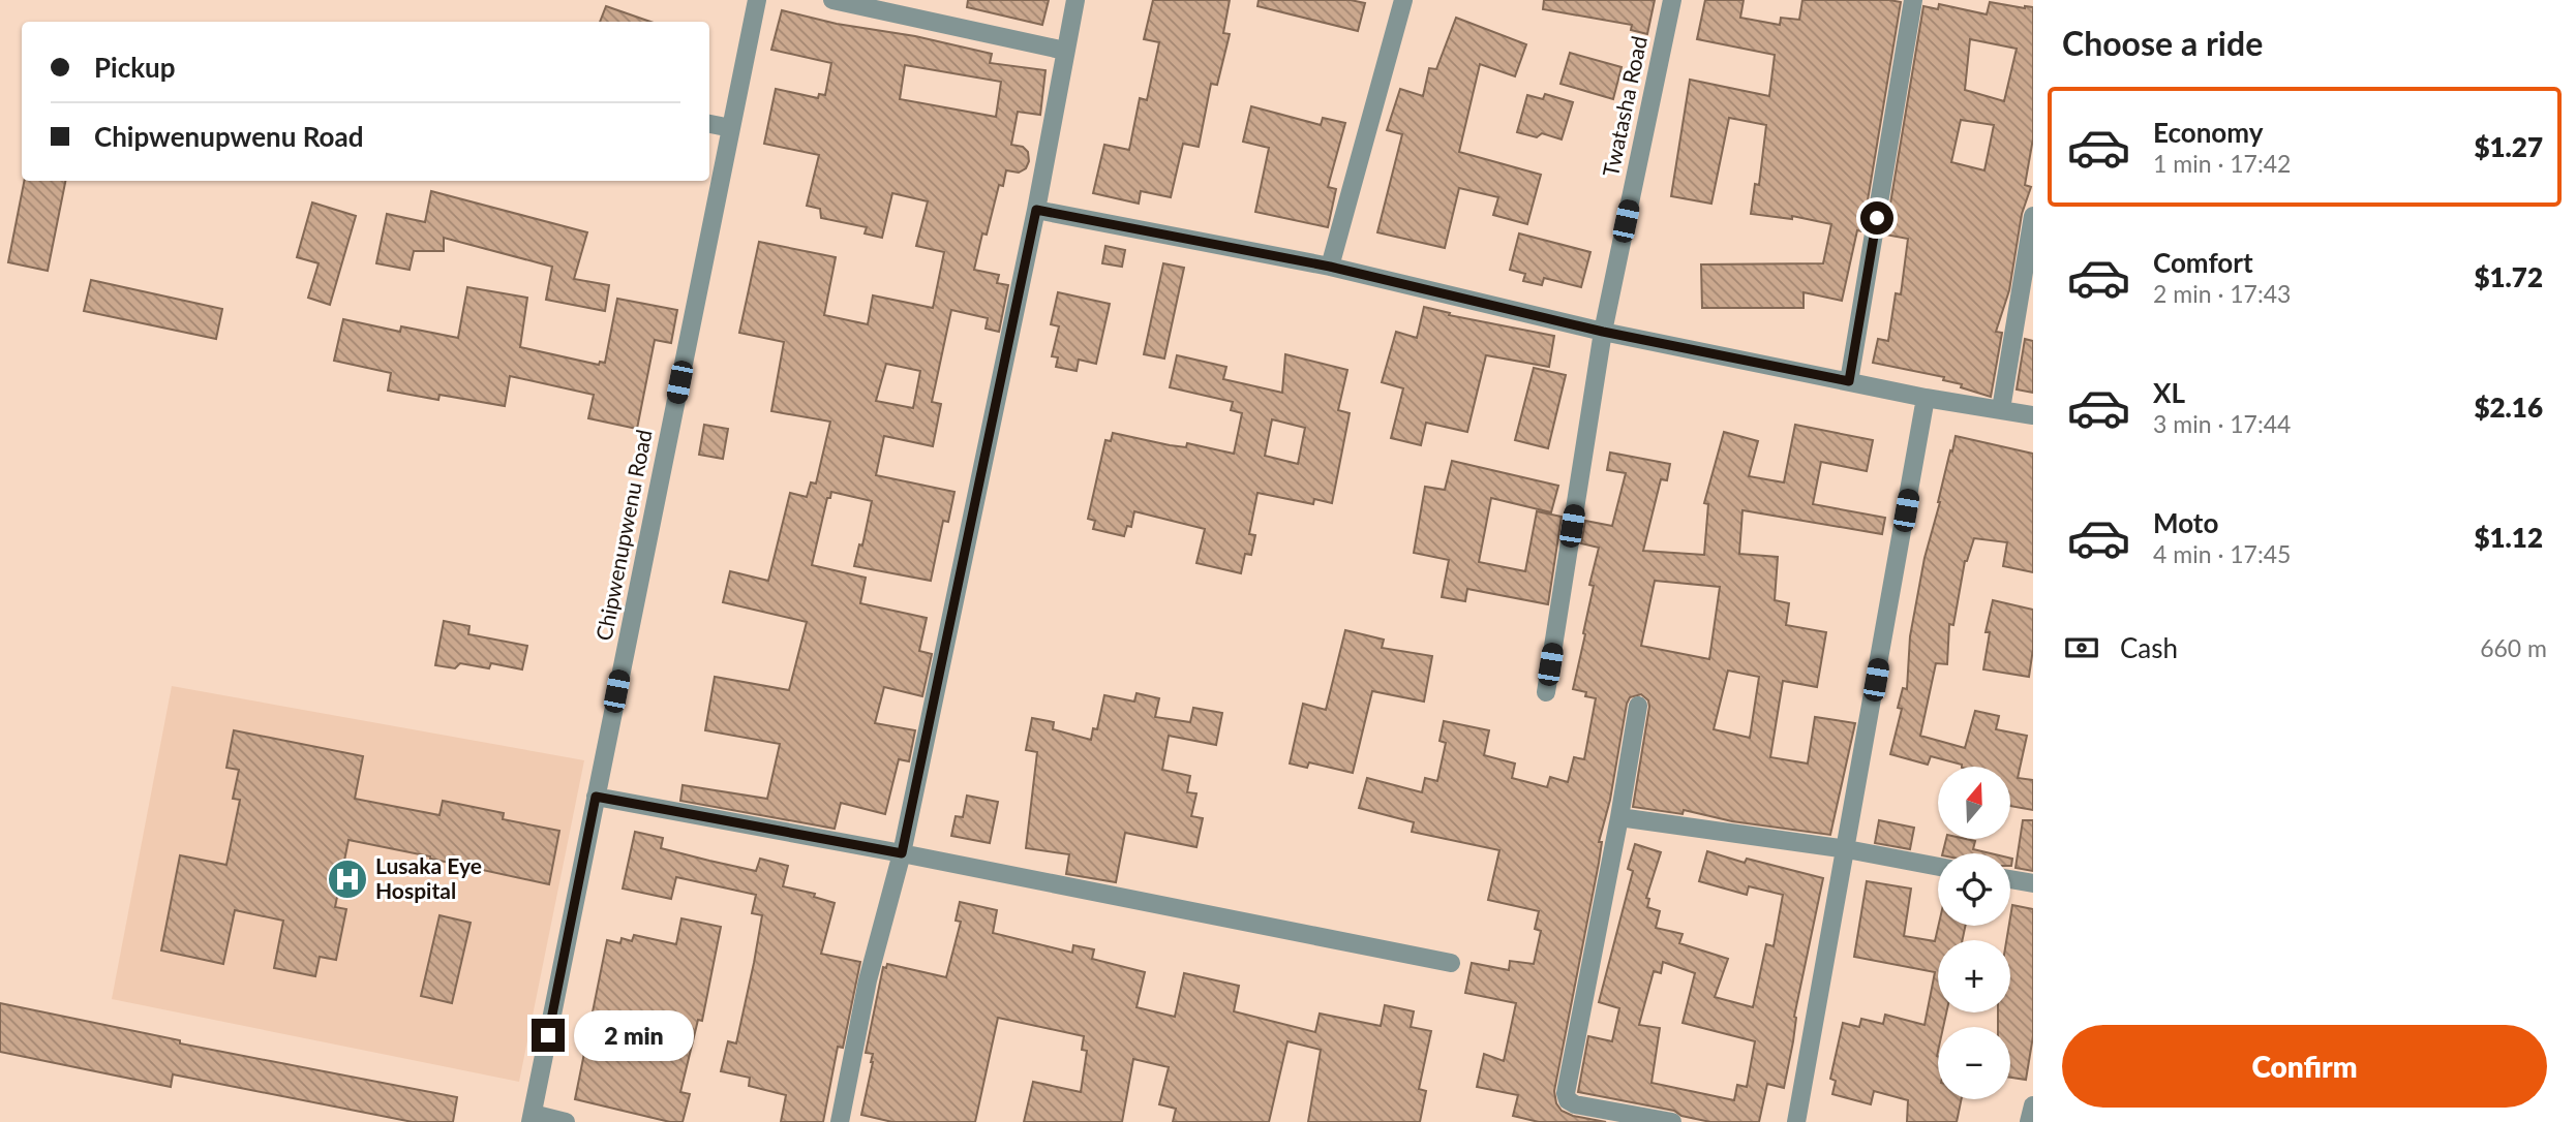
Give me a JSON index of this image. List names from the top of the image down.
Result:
{
  "streets": {
    "street": ["Twatasha Road", "Chipwenupwenu Road"]
  },
  "places": {
    "hospital": ["Lusaka Eye Hospital"]
  },
  "north": "top",
  "page": {
    "heading": "Choose a ride",
    "banner": ["Pickup", "Chipwenupwenu Road"],
    "list": [
      {
        "name": "Economy",
        "note": "1 min · 17:42",
        "value": "$1.27"
      },
      {
        "name": "Comfort",
        "note": "2 min · 17:43",
        "value": "$1.72"
      },
      {
        "name": "XL",
        "note": "3 min · 17:44",
        "value": "$2.16"
      },
      {
        "name": "Moto",
        "note": "4 min · 17:45",
        "value": "$1.12"
      }
    ],
    "pay": ["Cash", "660 m"],
    "map_buttons": ["+", "−"],
    "bubble": "2 min",
    "buttons": "Confirm"
  }
}
